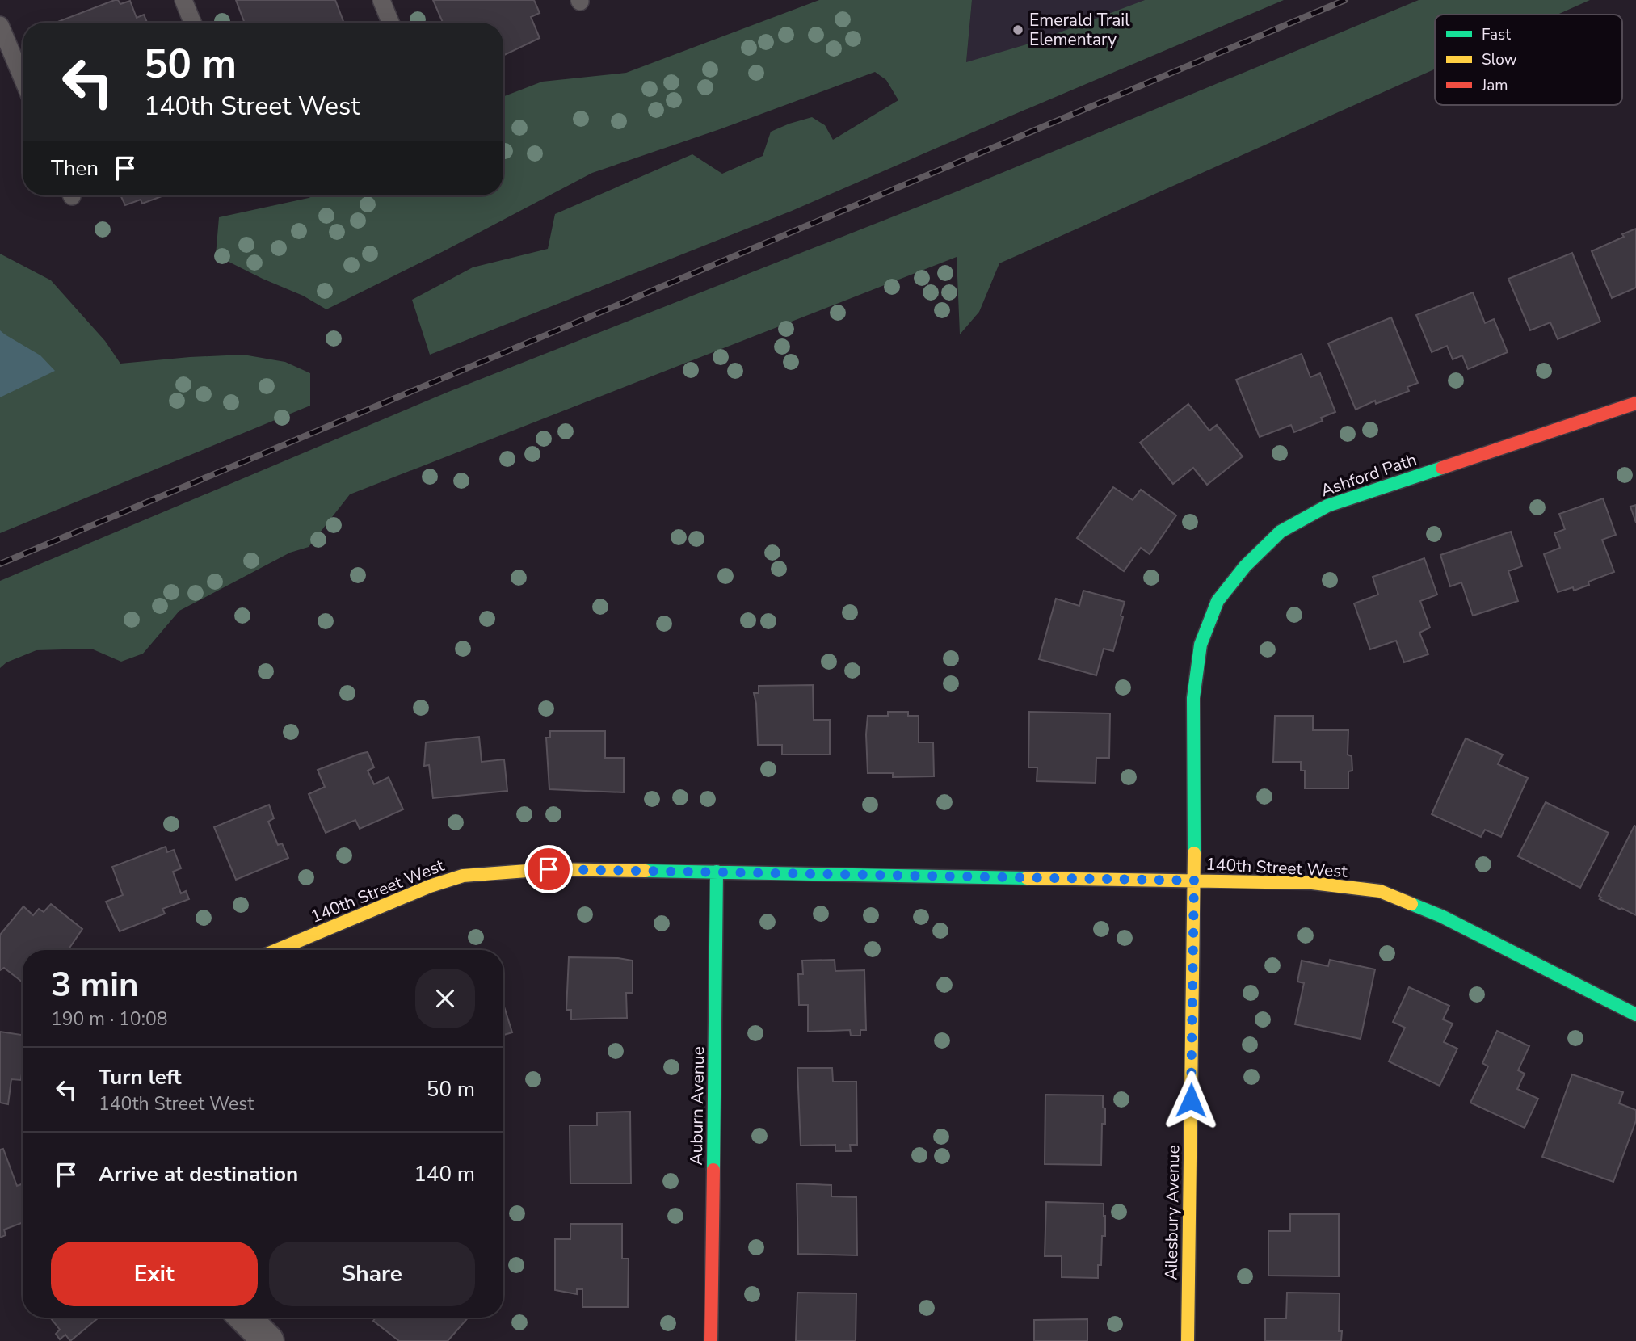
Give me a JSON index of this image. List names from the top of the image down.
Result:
{
  "streets": {
    "street": [
      "Ashford Path",
      "140th Street West",
      "Auburn Avenue",
      "Ailesbury Avenue"
    ]
  },
  "crossings": [
    ["Ashford Path", "140th Street West"],
    ["Ashford Path", "Ailesbury Avenue"],
    ["140th Street West", "Auburn Avenue"],
    ["140th Street West", "Ailesbury Avenue"]
  ],
  "places": ["Emerald Trail Elementary"],
  "legend": ["Fast", "Slow", "Jam"],
  "page": {
    "turn": ["50 m", "140th Street West"],
    "then": "Then",
    "heading": ["3 min", "190 m · 10:08"],
    "list": [
      {
        "name": "Turn left",
        "note": "140th Street West",
        "value": "50 m"
      },
      {
        "name": "Arrive at destination",
        "value": "140 m"
      }
    ],
    "buttons": ["Exit", "Share"]
  }
}
